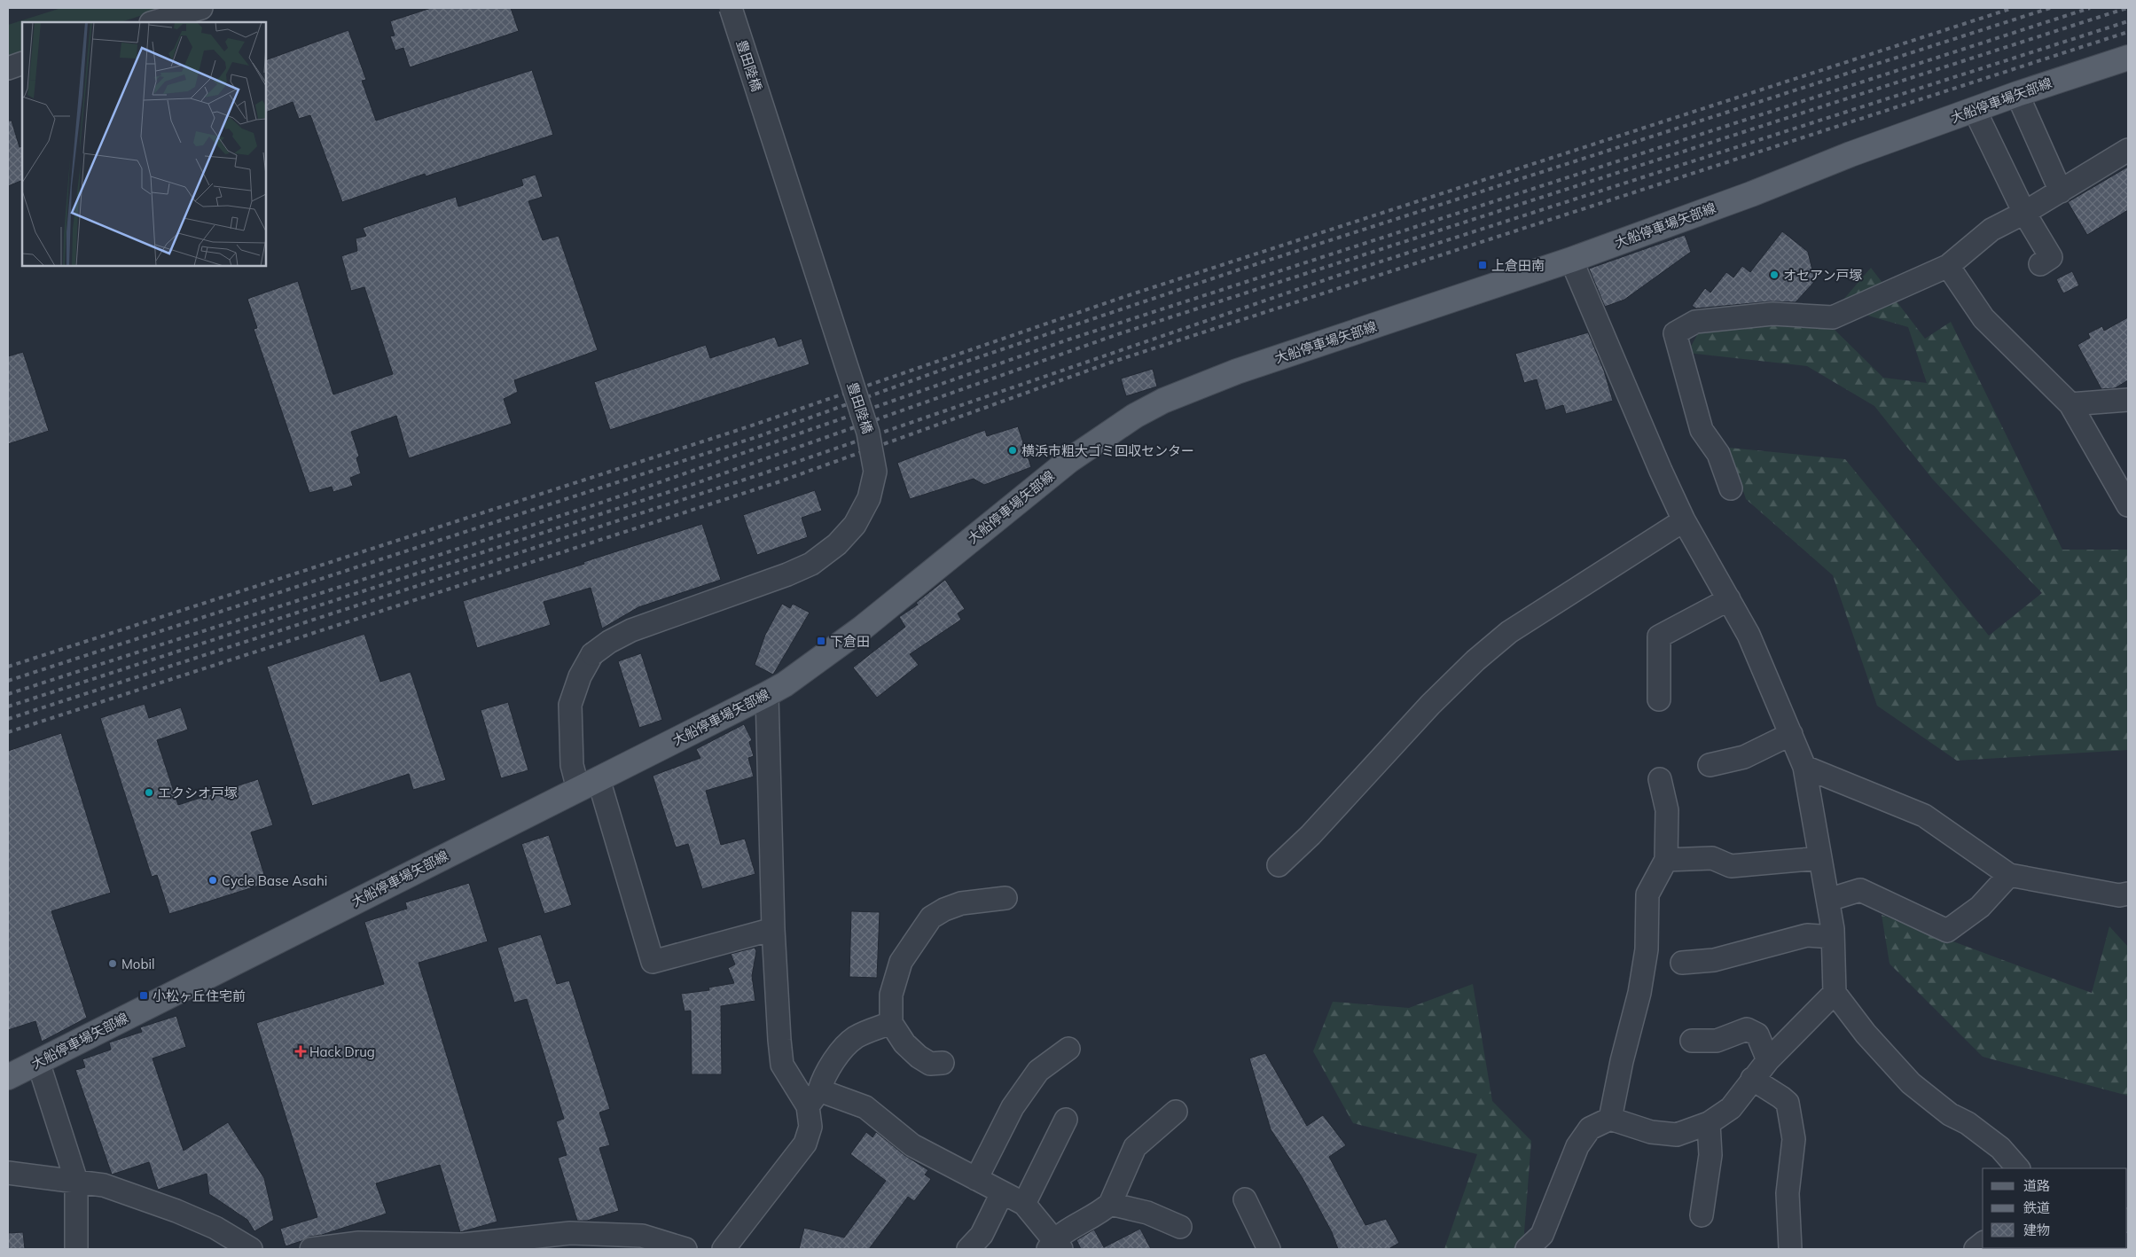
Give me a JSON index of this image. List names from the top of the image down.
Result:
{
  "streets": {
    "main road": ["大船停車場矢部線"],
    "street": ["豊田陸橋"]
  },
  "crossings": [
    ["豊田陸橋", "大船停車場矢部線"]
  ],
  "places": {
    "transit": ["上倉田南", "下倉田", "小松ヶ丘住宅前"],
    "other": [
      "オセアン戸塚",
      "横浜市粗大ゴミ回収センター",
      "エクシオ戸塚",
      "Cycle Base Asahi",
      "Mobil"
    ],
    "health": ["Hack Drug"]
  },
  "legend": ["道路", "鉄道", "建物"]
}
